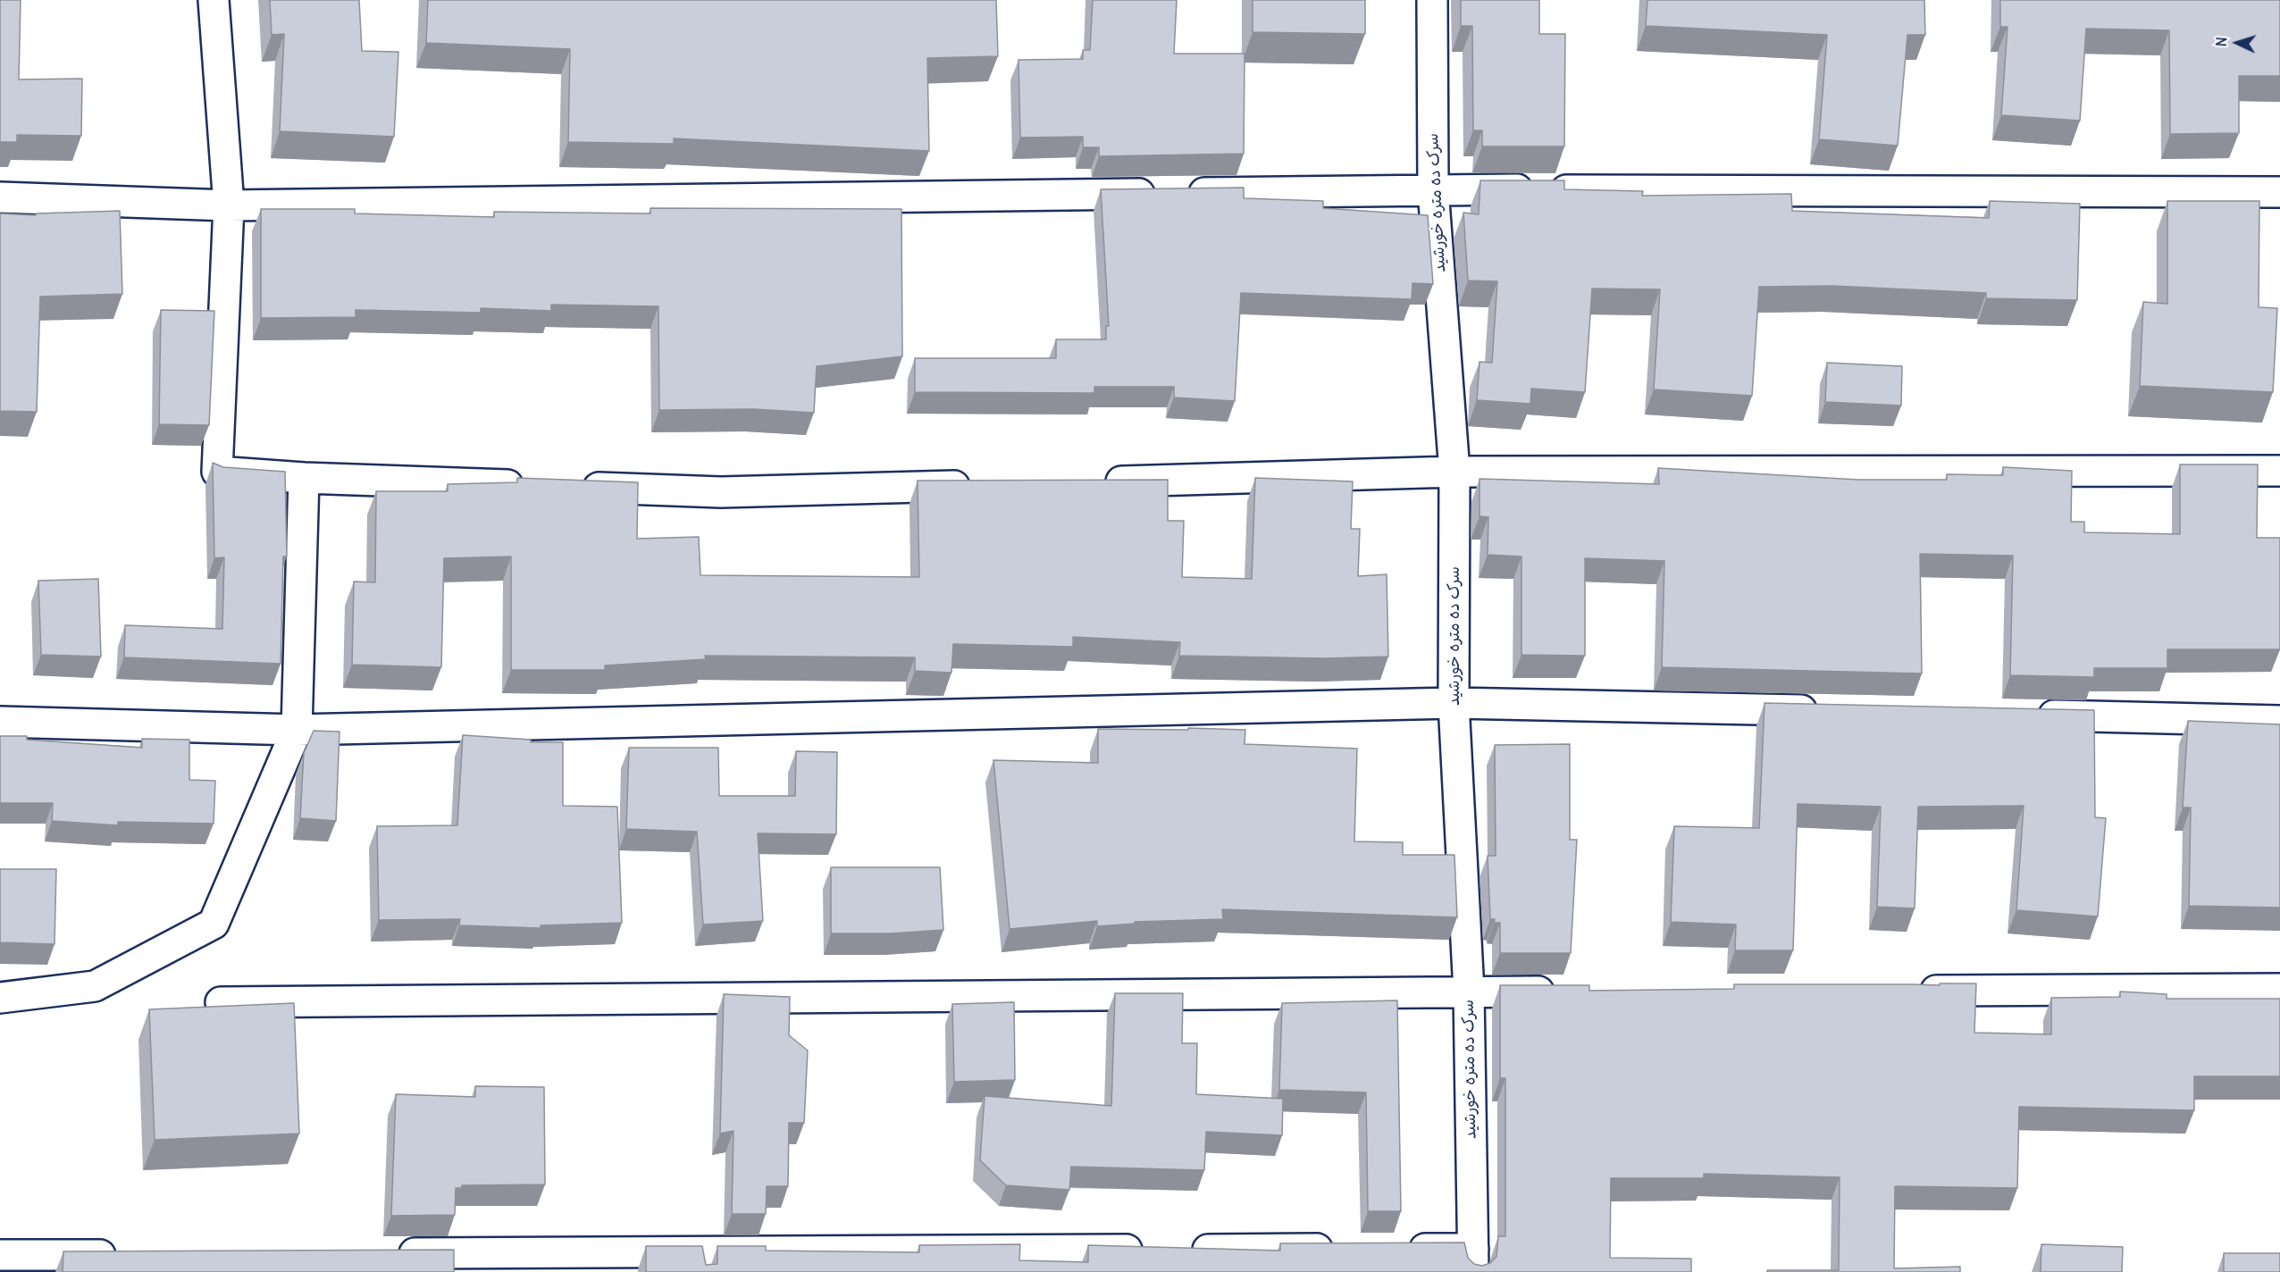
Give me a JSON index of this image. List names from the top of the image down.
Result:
{
  "streets": {
    "street": ["سرک ده متره خورشید"]
  },
  "north": "left"
}
